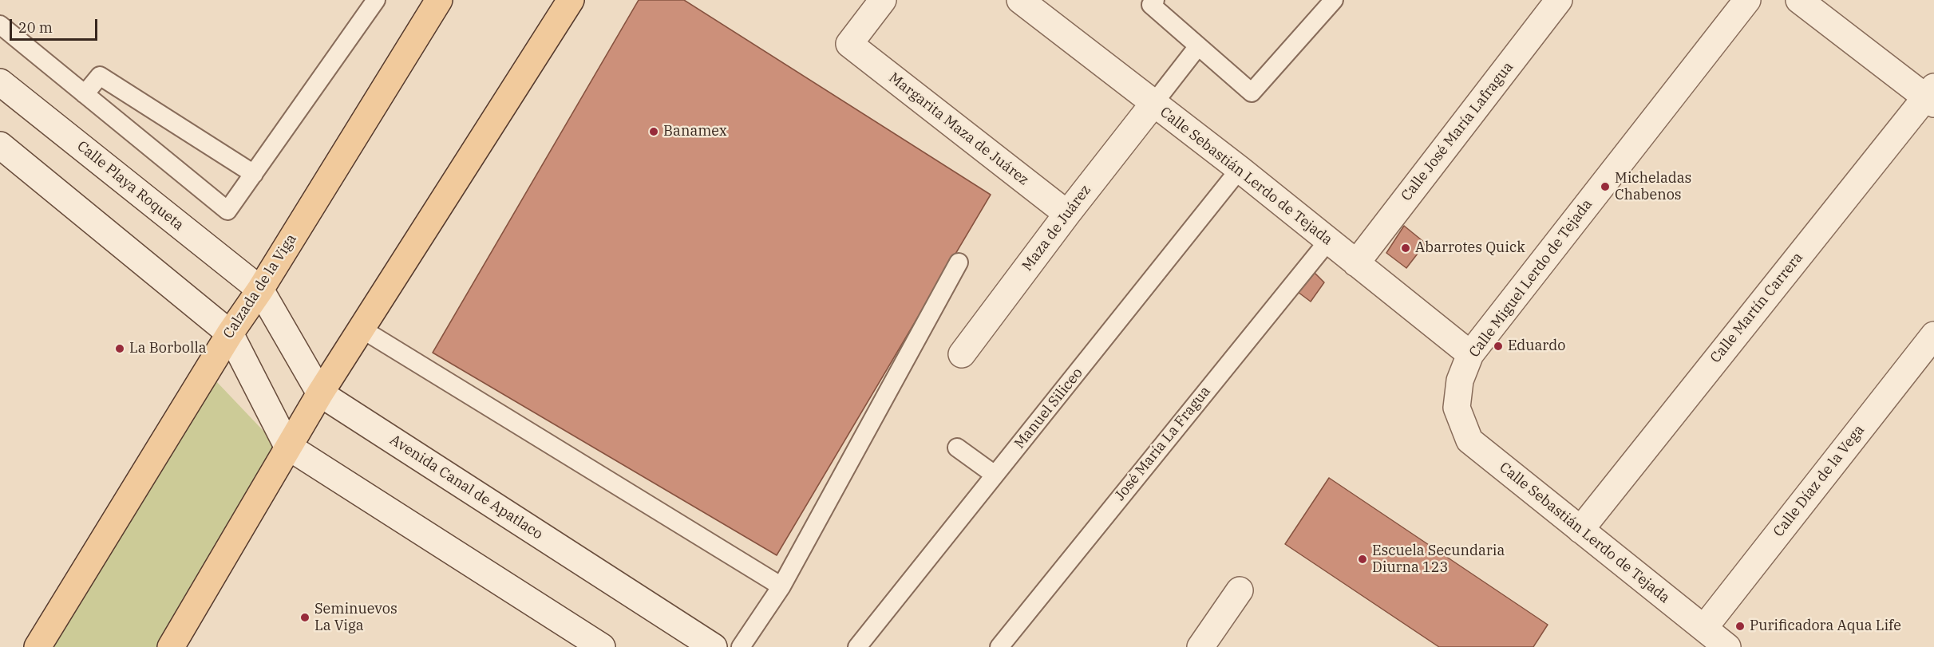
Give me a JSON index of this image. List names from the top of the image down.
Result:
{
  "streets": {
    "main road": ["Calzada de la Viga"],
    "street": [
      "Margarita Maza de Juárez",
      "Calle José María Lafragua",
      "Calle Sebastián Lerdo de Tejada",
      "Calle Playa Roqueta",
      "Maza de Juárez",
      "Calle Miguel Lerdo de Tejada",
      "Calle Martín Carrera",
      "Calle Díaz de la Vega",
      "Avenida Canal de Apatlaco"
    ],
    "lane": ["Manuel Siliceo", "José María La Fragua"]
  },
  "crossings": [
    ["Margarita Maza de Juárez", "Maza de Juárez"],
    ["Calle José María Lafragua", "Calle Sebastián Lerdo de Tejada"],
    ["Calle Sebastián Lerdo de Tejada", "Maza de Juárez"],
    ["Calle Sebastián Lerdo de Tejada", "Calle Miguel Lerdo de Tejada"],
    ["Calle Sebastián Lerdo de Tejada", "Calle Martín Carrera"],
    ["Calle Sebastián Lerdo de Tejada", "Manuel Siliceo"],
    ["Calle Sebastián Lerdo de Tejada", "José María La Fragua"],
    ["Calle Sebastián Lerdo de Tejada", "Calle Díaz de la Vega"],
    ["Calle Playa Roqueta", "Calzada de la Viga"],
    ["Calle Playa Roqueta", "Avenida Canal de Apatlaco"],
    ["Calzada de la Viga", "Avenida Canal de Apatlaco"]
  ],
  "places": [
    "Banamex",
    "Micheladas Chabenos",
    "Abarrotes Quick",
    "Eduardo",
    "La Borbolla",
    "Escuela Secundaria Diurna 123",
    "Seminuevos La Viga",
    "Purificadora Aqua Life"
  ],
  "scale_bar": "20 m"
}
